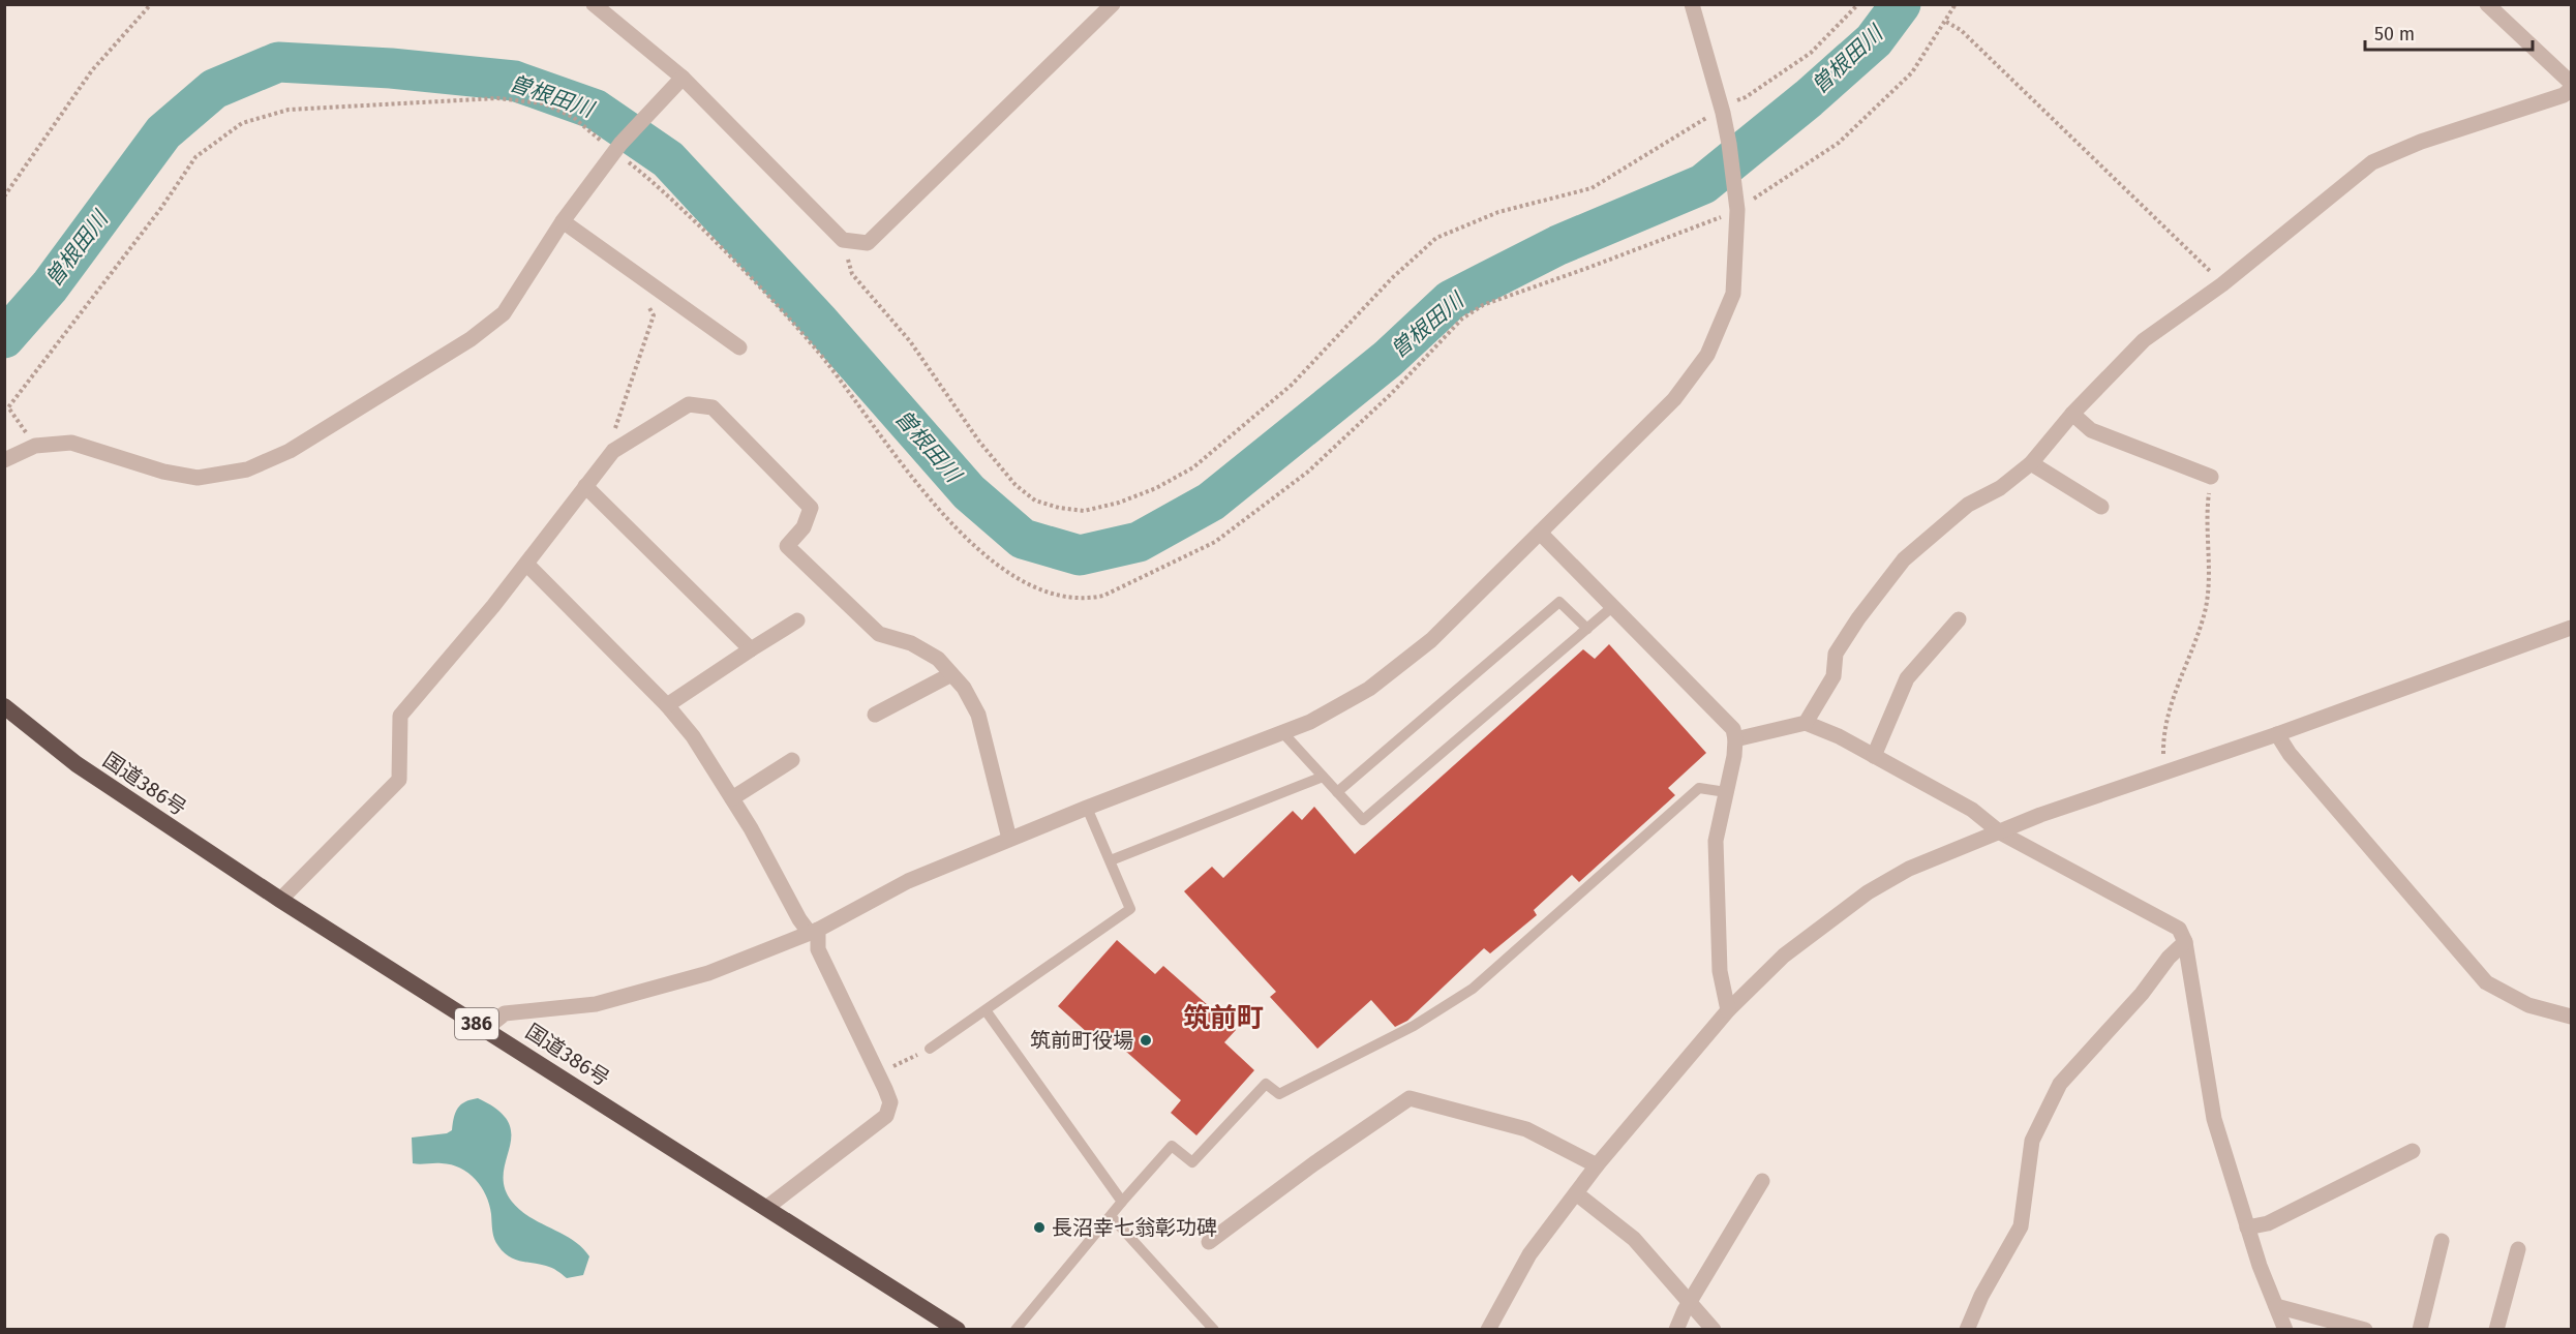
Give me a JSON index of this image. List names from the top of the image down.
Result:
{
  "streets": {
    "highway": ["国道386号", "386"]
  },
  "districts": ["筑前町"],
  "water": ["曽根田川"],
  "places": ["筑前町役場", "長沼幸七翁彰功碑"],
  "scale_bar": "50 m"
}
